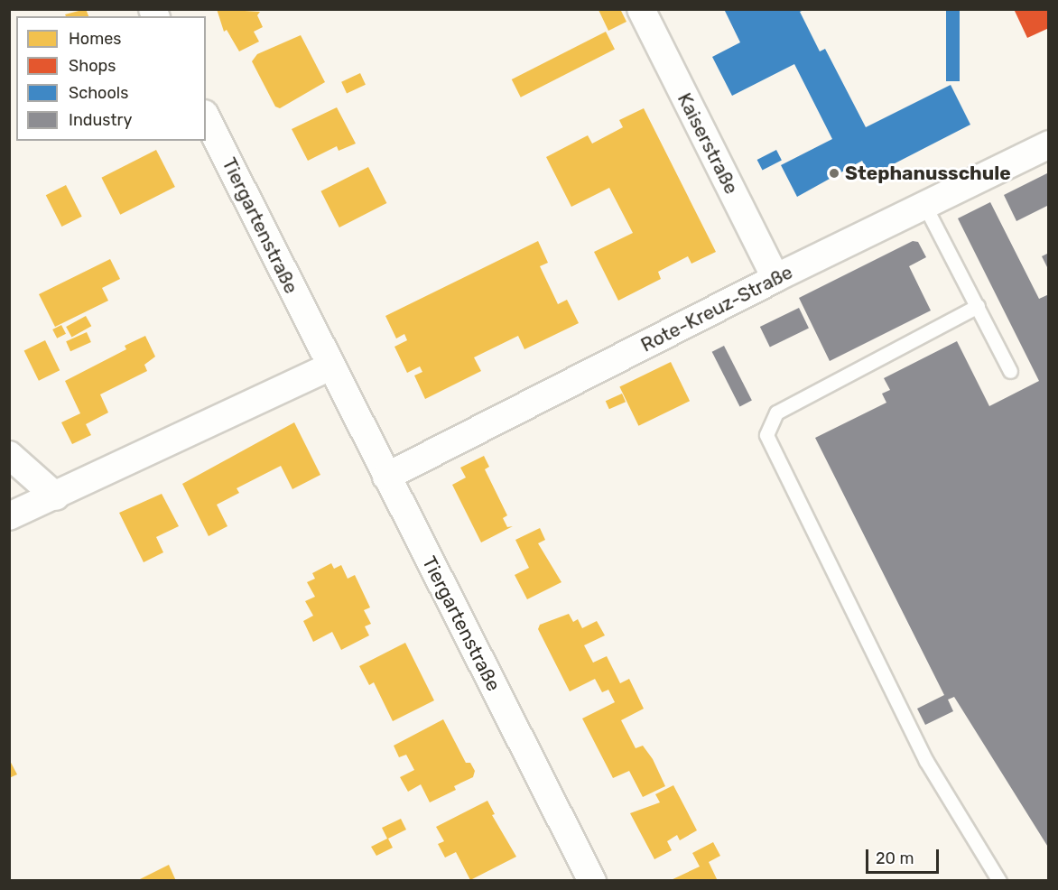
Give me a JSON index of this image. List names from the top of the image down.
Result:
{
  "streets": {
    "street": ["Kaiserstraße", "Tiergartenstraße", "Rote-Kreuz-Straße"]
  },
  "crossings": [
    ["Kaiserstraße", "Rote-Kreuz-Straße"],
    ["Tiergartenstraße", "Rote-Kreuz-Straße"]
  ],
  "places": ["Stephanusschule"],
  "legend": [
    "Homes",
    "Shops",
    "Schools",
    "Industry"
  ],
  "scale_bar": "20 m"
}
